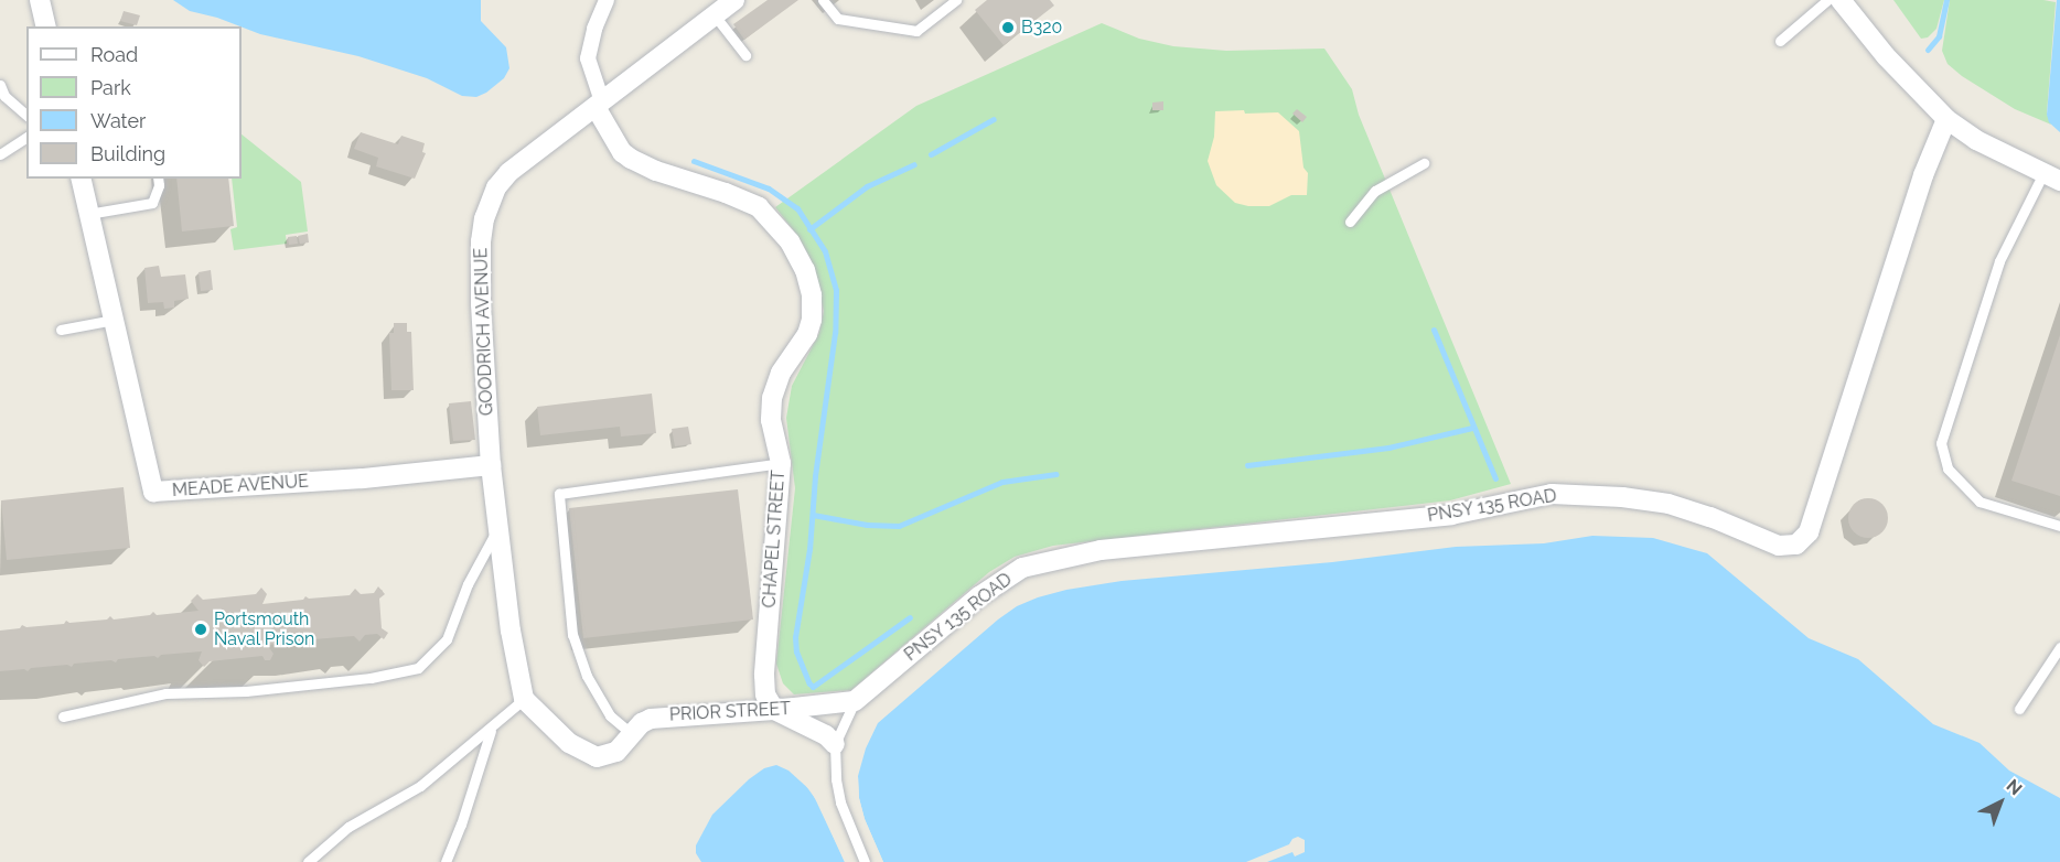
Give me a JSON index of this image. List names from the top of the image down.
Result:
{
  "streets": {
    "street": [
      "GOODRICH AVENUE",
      "MEADE AVENUE",
      "PNSY 135 ROAD",
      "CHAPEL STREET",
      "PRIOR STREET"
    ]
  },
  "crossings": [
    ["GOODRICH AVENUE", "MEADE AVENUE"],
    ["GOODRICH AVENUE", "CHAPEL STREET"],
    ["GOODRICH AVENUE", "PRIOR STREET"],
    ["PNSY 135 ROAD", "PRIOR STREET"],
    ["CHAPEL STREET", "PRIOR STREET"]
  ],
  "places": ["B320", "Portsmouth Naval Prison"],
  "legend": [
    "Road",
    "Park",
    "Water",
    "Building"
  ],
  "north": "top right"
}
